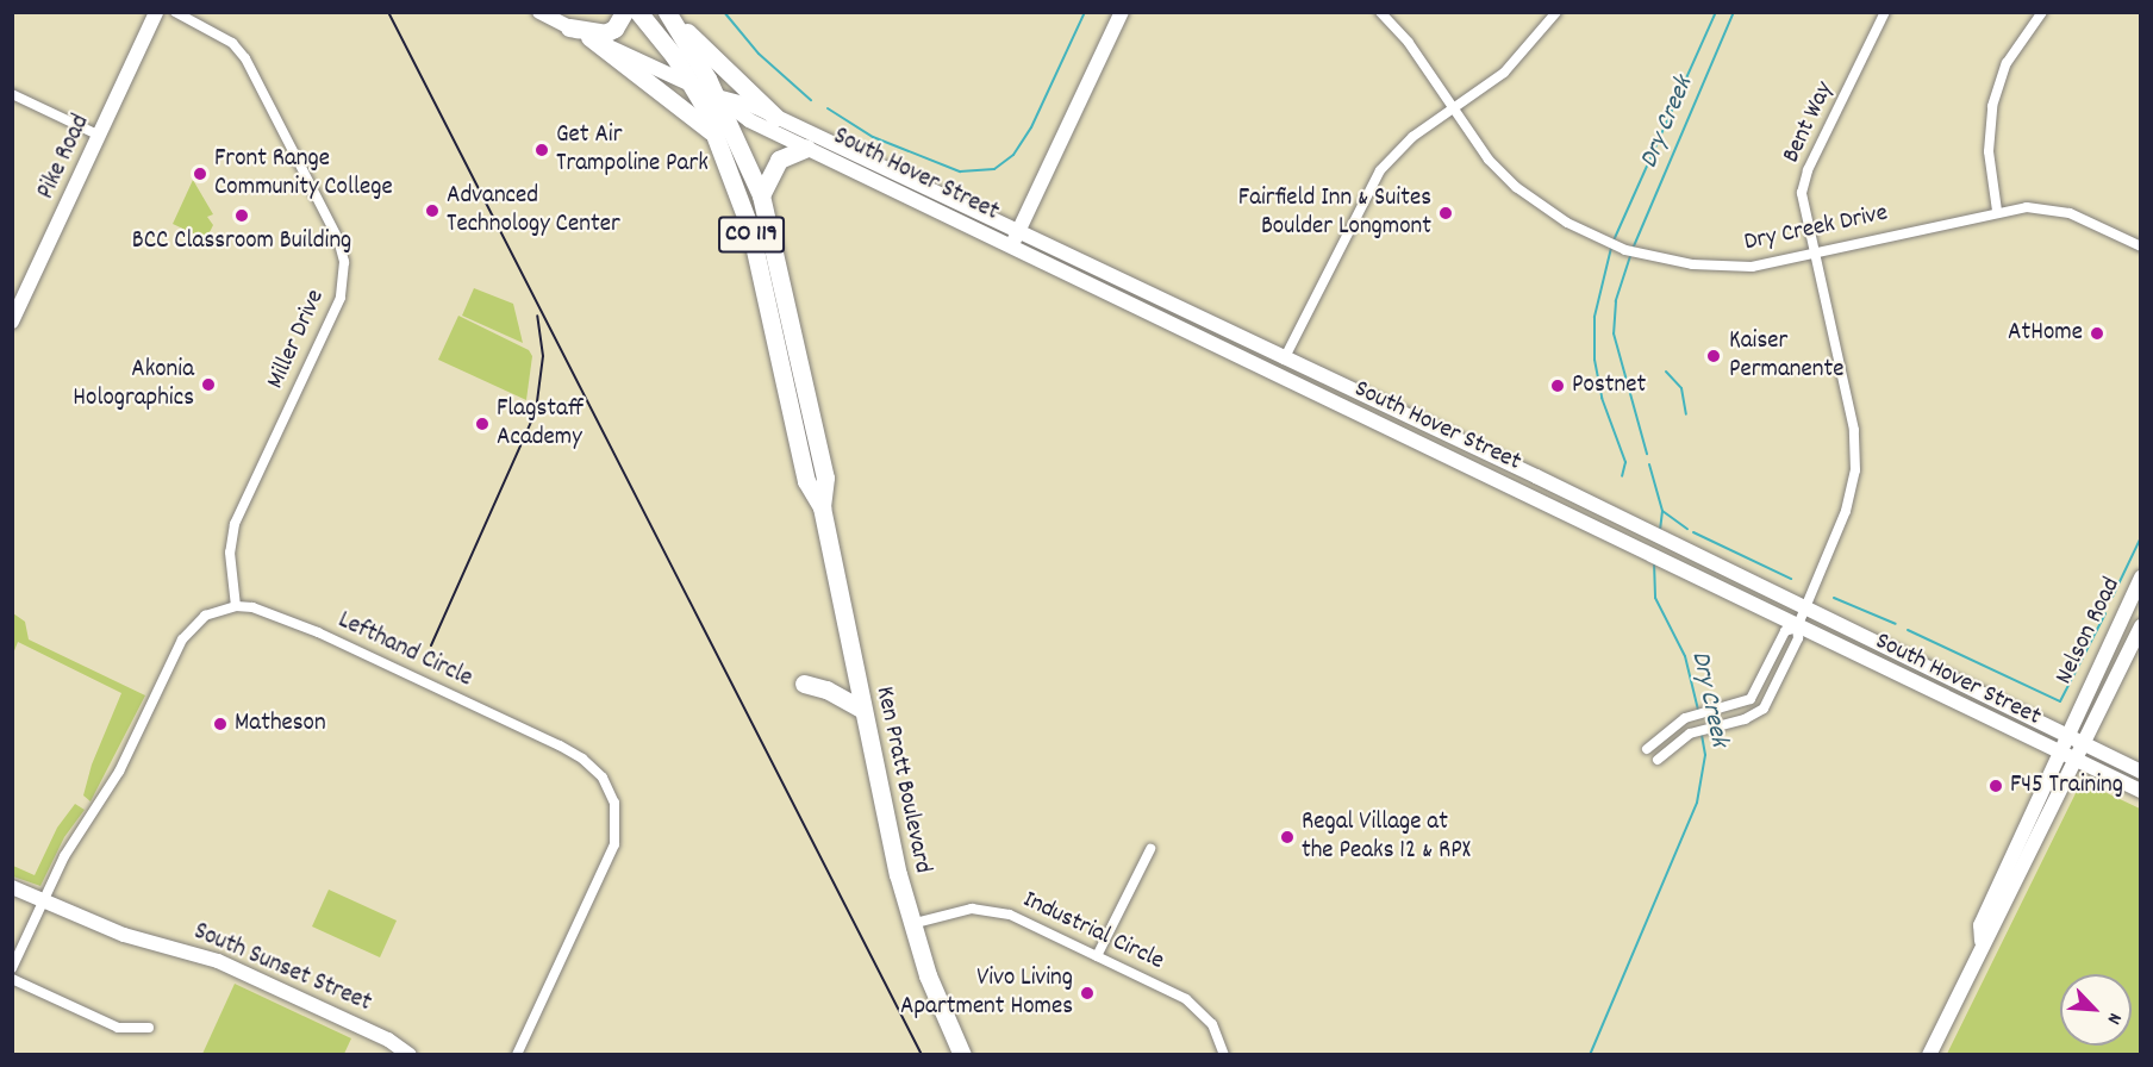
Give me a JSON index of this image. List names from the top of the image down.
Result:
{
  "streets": {
    "highway": ["CO 119", "Ken Pratt Boulevard"],
    "main road": [
      "Pike Road",
      "South Hover Street",
      "Nelson Road",
      "South Sunset Street"
    ],
    "street": [
      "Bent Way",
      "Dry Creek Drive",
      "Miller Drive",
      "Lefthand Circle",
      "Industrial Circle"
    ]
  },
  "crossings": [
    ["Bent Way", "South Hover Street"],
    ["Bent Way", "Dry Creek Drive"],
    ["South Hover Street", "CO 119"],
    ["South Hover Street", "Nelson Road"],
    ["South Hover Street", "Ken Pratt Boulevard"],
    ["CO 119", "Ken Pratt Boulevard"],
    ["Miller Drive", "Lefthand Circle"],
    ["Lefthand Circle", "South Sunset Street"],
    ["Ken Pratt Boulevard", "Industrial Circle"]
  ],
  "water": ["Dry Creek"],
  "places": [
    "Get Air Trampoline Park",
    "Front Range Community College",
    "Advanced Technology Center",
    "Fairfield Inn & Suites Boulder Longmont",
    "BCC Classroom Building",
    "AtHome",
    "Kaiser Permanente",
    "Akonia Holographics",
    "Postnet",
    "Flagstaff Academy",
    "Matheson",
    "F45 Training",
    "Regal Village at the Peaks 12 & RPX",
    "Vivo Living Apartment Homes"
  ],
  "north": "bottom right"
}
